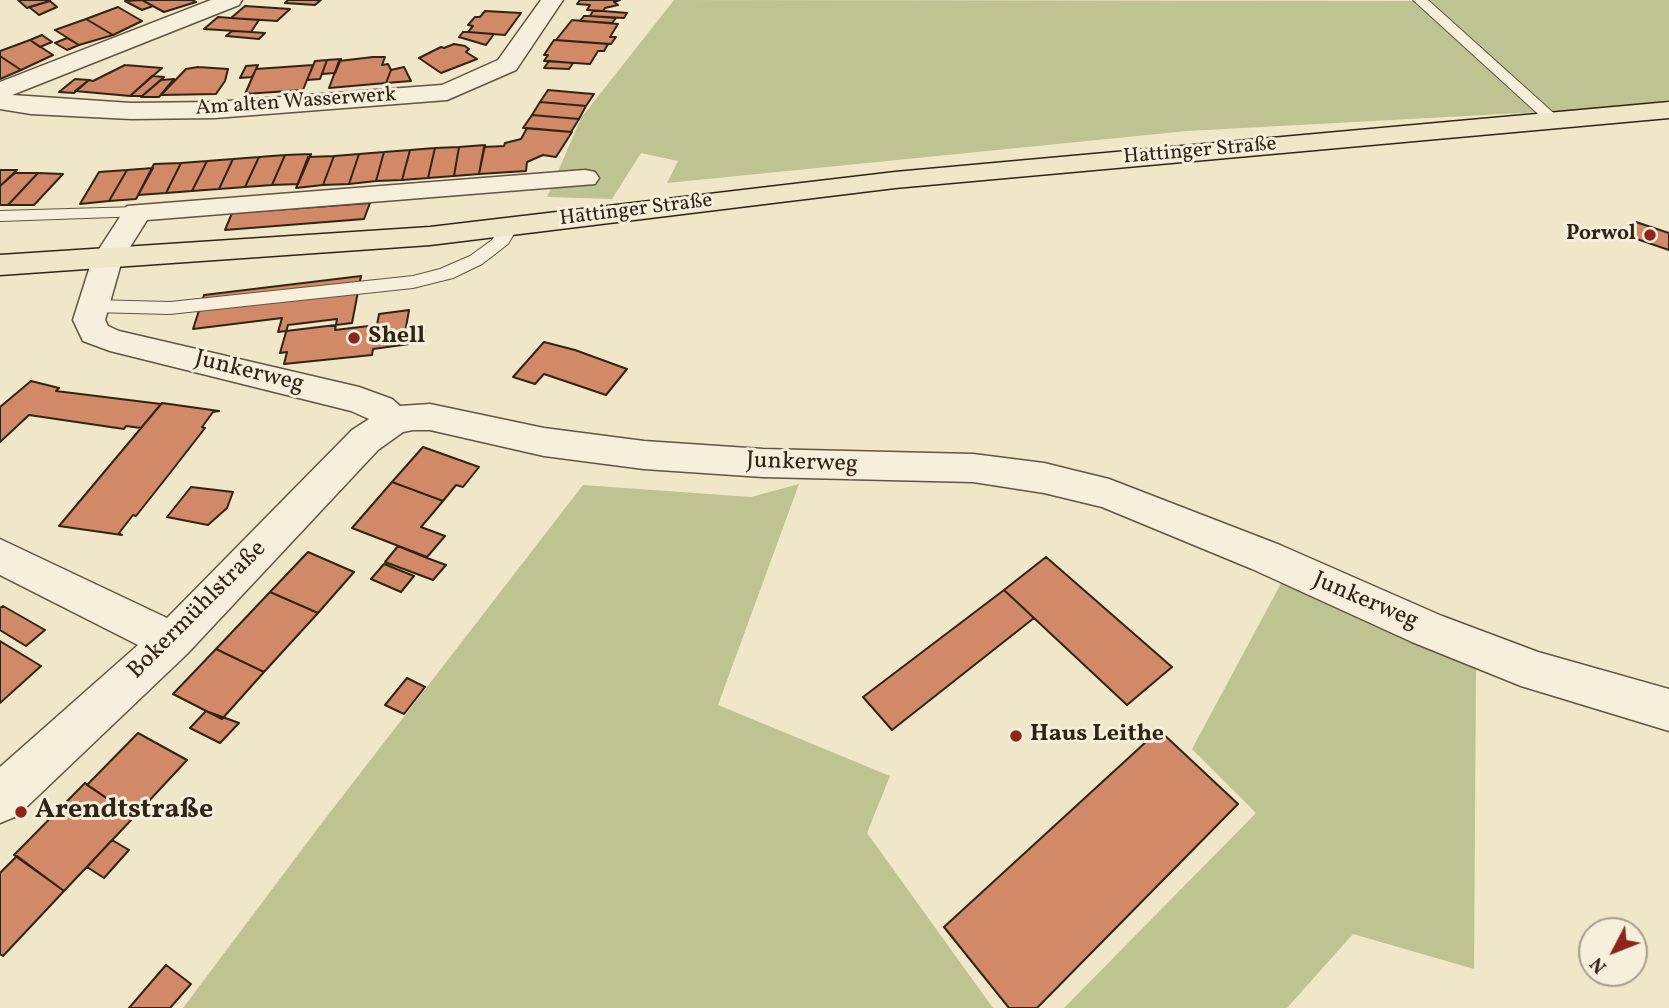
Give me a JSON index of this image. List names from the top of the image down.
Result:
{
  "streets": {
    "main road": ["Hattinger Straße"],
    "street": ["Am alten Wasserwerk", "Junkerweg", "Bokermühlstraße"]
  },
  "crossings": [
    ["Junkerweg", "Bokermühlstraße"]
  ],
  "places": [
    "Porwol",
    "Shell",
    "Haus Leithe",
    "Arendtstraße"
  ],
  "north": "bottom left"
}
